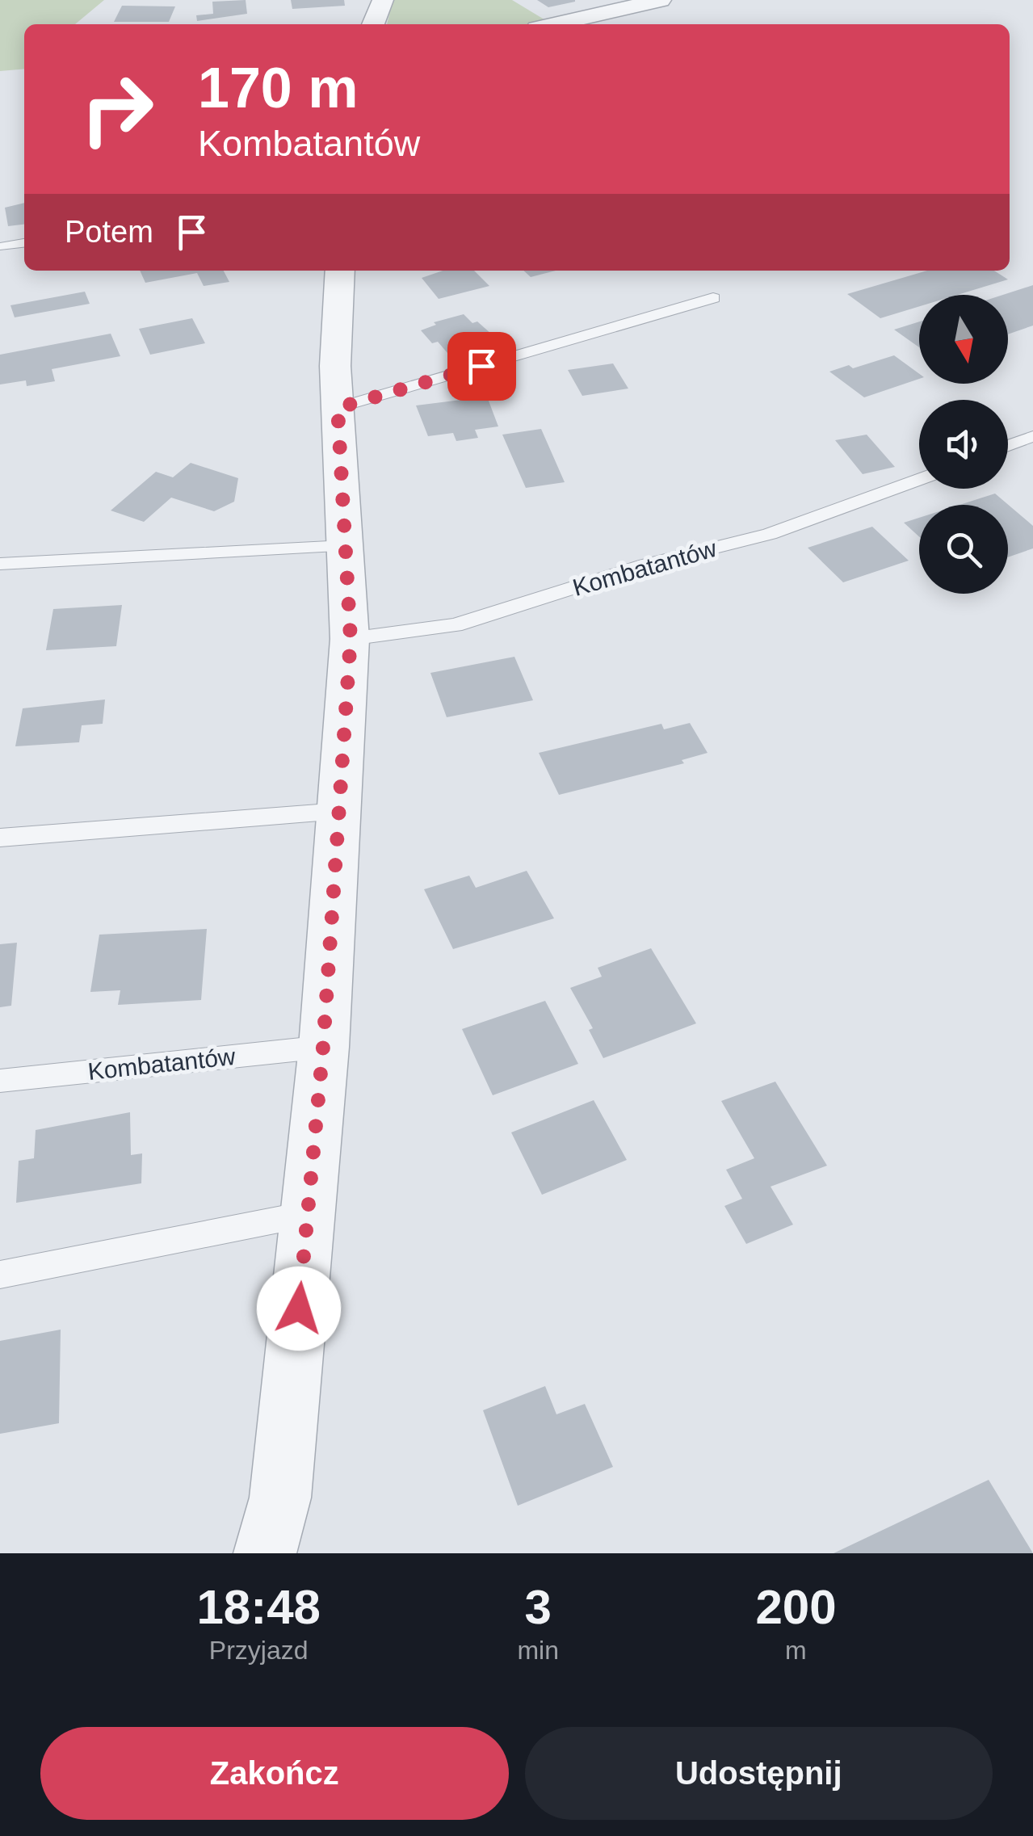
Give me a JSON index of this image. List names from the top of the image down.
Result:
{
  "streets": {
    "lane": ["Kombatantów"]
  },
  "north": "bottom",
  "page": {
    "turn": ["170 m", "Kombatantów"],
    "then": "Potem",
    "eta": [
      "18:48",
      "Przyjazd",
      "3",
      "min",
      "200",
      "m"
    ],
    "buttons": ["Zakończ", "Udostępnij"]
  }
}
